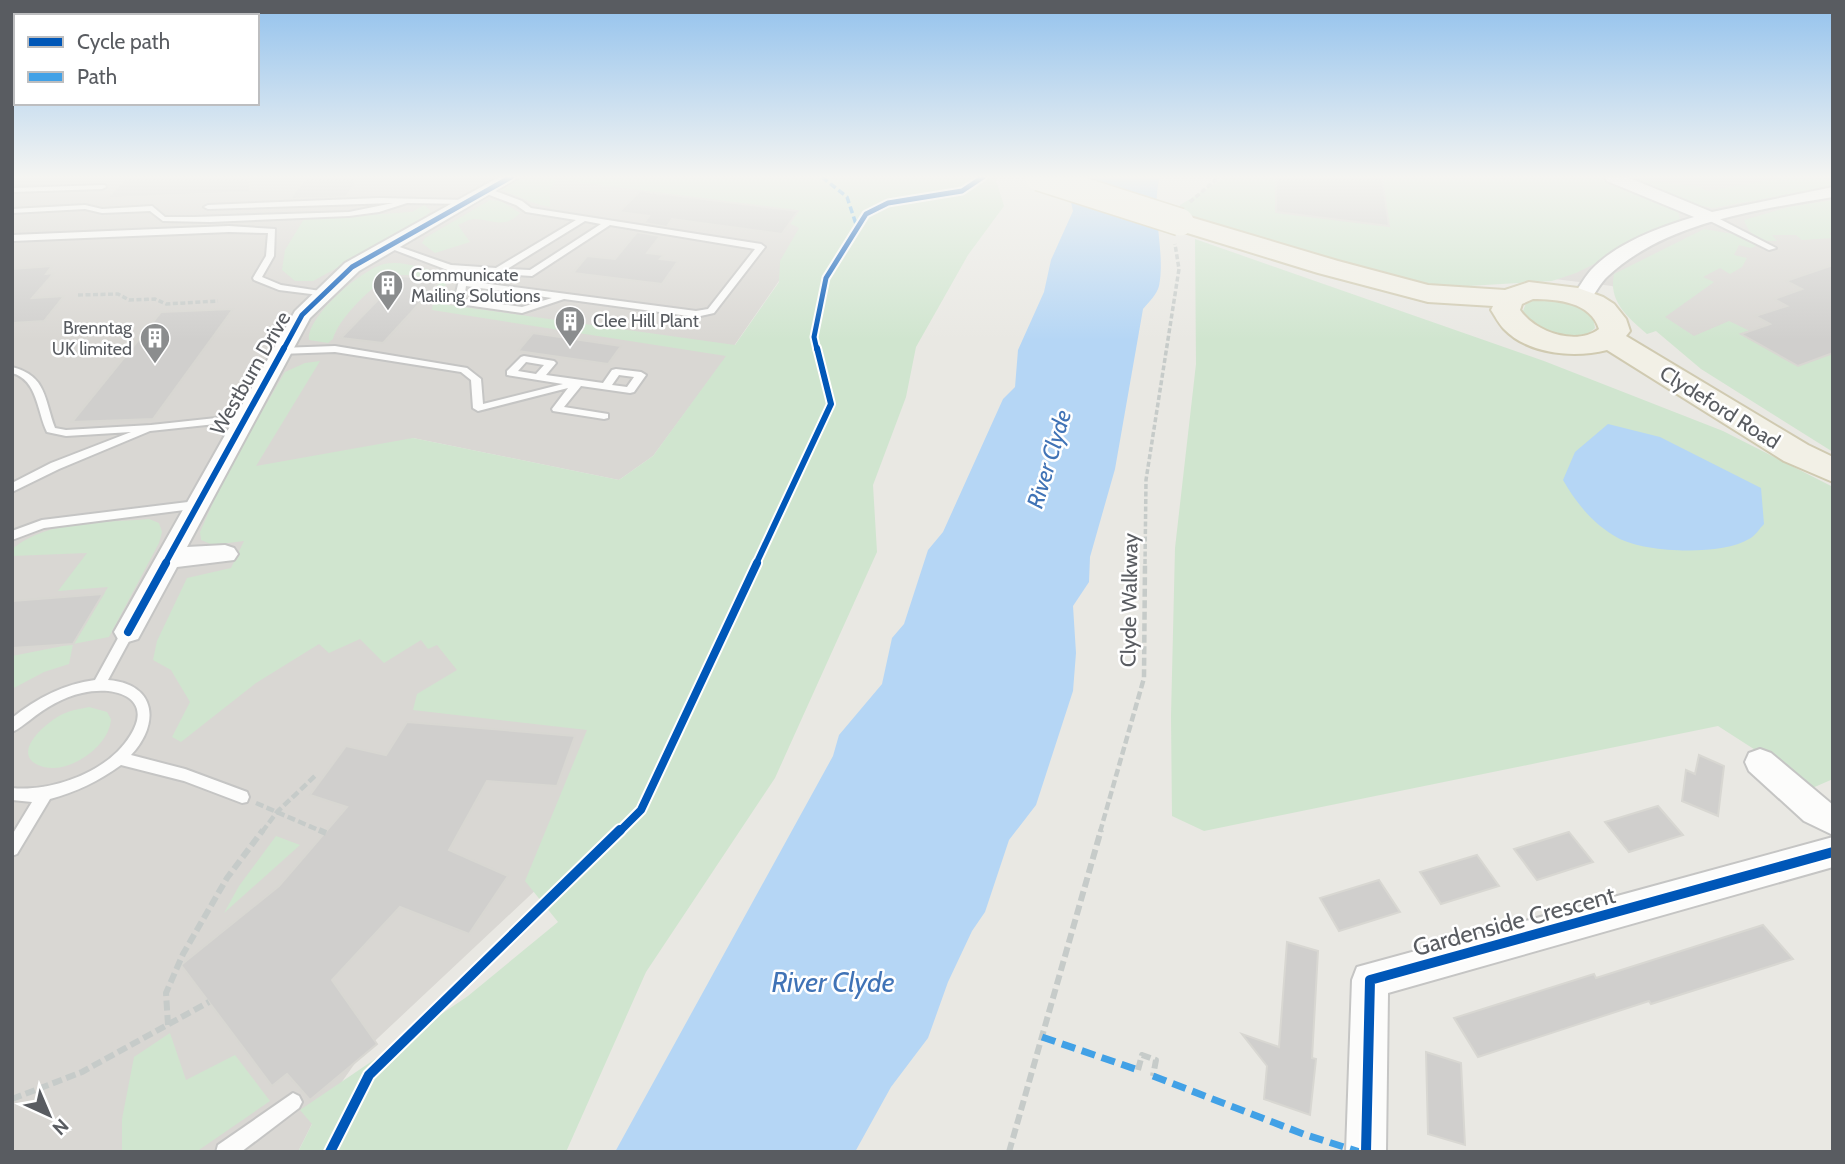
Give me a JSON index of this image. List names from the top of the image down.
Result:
{
  "streets": {
    "main road": ["Clydeford Road"],
    "street": ["Westburn Drive", "Gardenside Crescent"],
    "path": ["Clyde Walkway"]
  },
  "water": ["River Clyde"],
  "places": {
    "building": ["Communicate Mailing Solutions", "Clee Hill Plant", "Brenntag UK limited"]
  },
  "legend": ["Cycle path", "Path"],
  "north": "bottom right"
}
